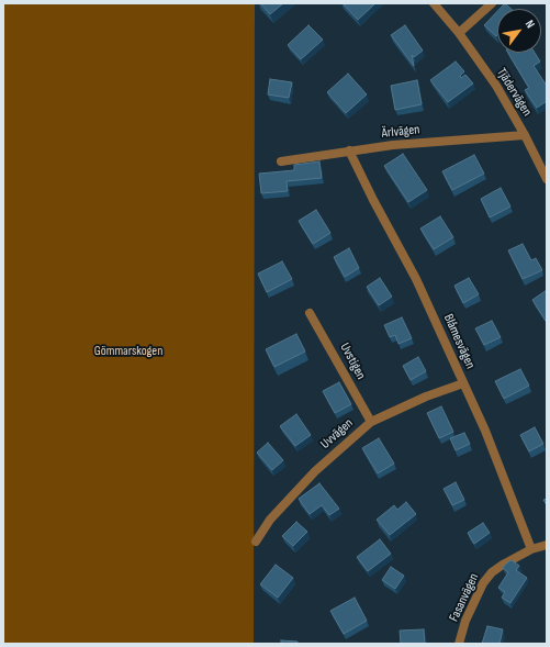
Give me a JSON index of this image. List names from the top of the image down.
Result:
{
  "streets": {
    "street": [
      "Tjädervägen",
      "Ärlvägen",
      "Blåmesvägen",
      "Uvstigen",
      "Uvvägen",
      "Fasanvägen"
    ]
  },
  "crossings": [
    ["Tjädervägen", "Ärlvägen"],
    ["Ärlvägen", "Blåmesvägen"],
    ["Blåmesvägen", "Uvvägen"],
    ["Blåmesvägen", "Fasanvägen"],
    ["Uvstigen", "Uvvägen"]
  ],
  "parks": ["Gömmarskogen"],
  "north": "top right"
}
